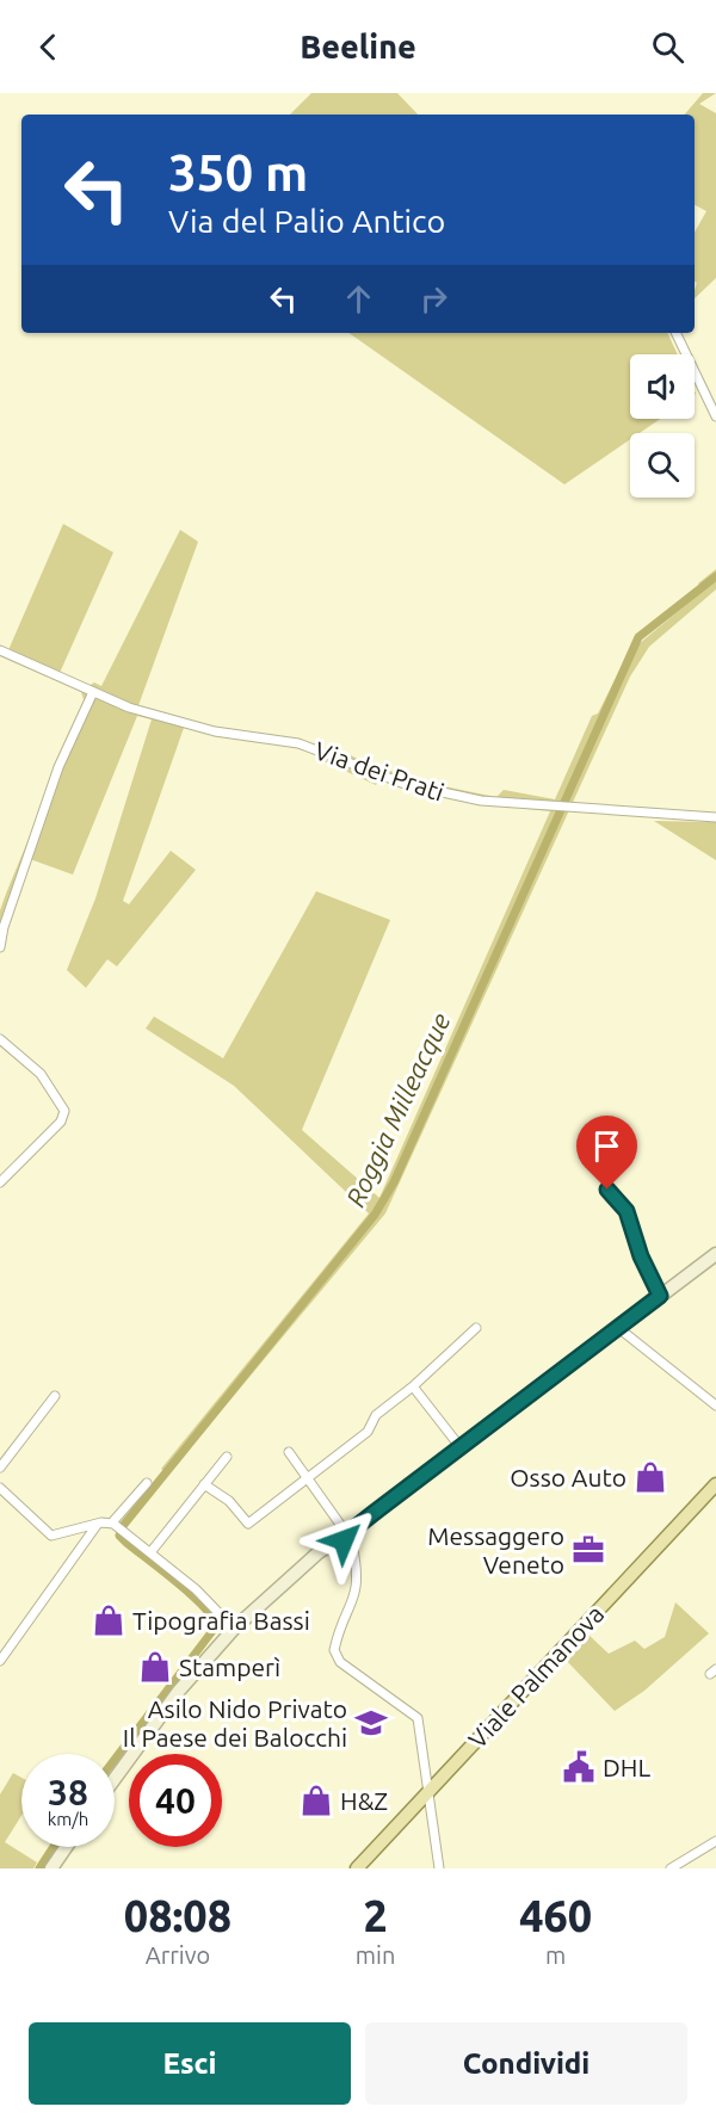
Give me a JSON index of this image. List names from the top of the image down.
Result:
{
  "streets": {
    "main road": ["Viale Palmanova"],
    "street": ["Via dei Prati"]
  },
  "water": ["Roggia Milleacque"],
  "places": {
    "shop": [
      "Osso Auto",
      "Tipografia Bassi",
      "Stamperì",
      "H&Z"
    ],
    "office": ["Messaggero Veneto"],
    "school or university": ["Asilo Nido Privato Il Paese dei Balocchi"],
    "public building": ["DHL"]
  },
  "page": {
    "header": "Beeline",
    "turn": ["350 m", "Via del Palio Antico"],
    "speed": "38 km/h",
    "limit": "40",
    "eta": [
      "08:08",
      "Arrivo",
      "2",
      "min",
      "460",
      "m"
    ],
    "buttons": ["Esci", "Condividi"]
  }
}
